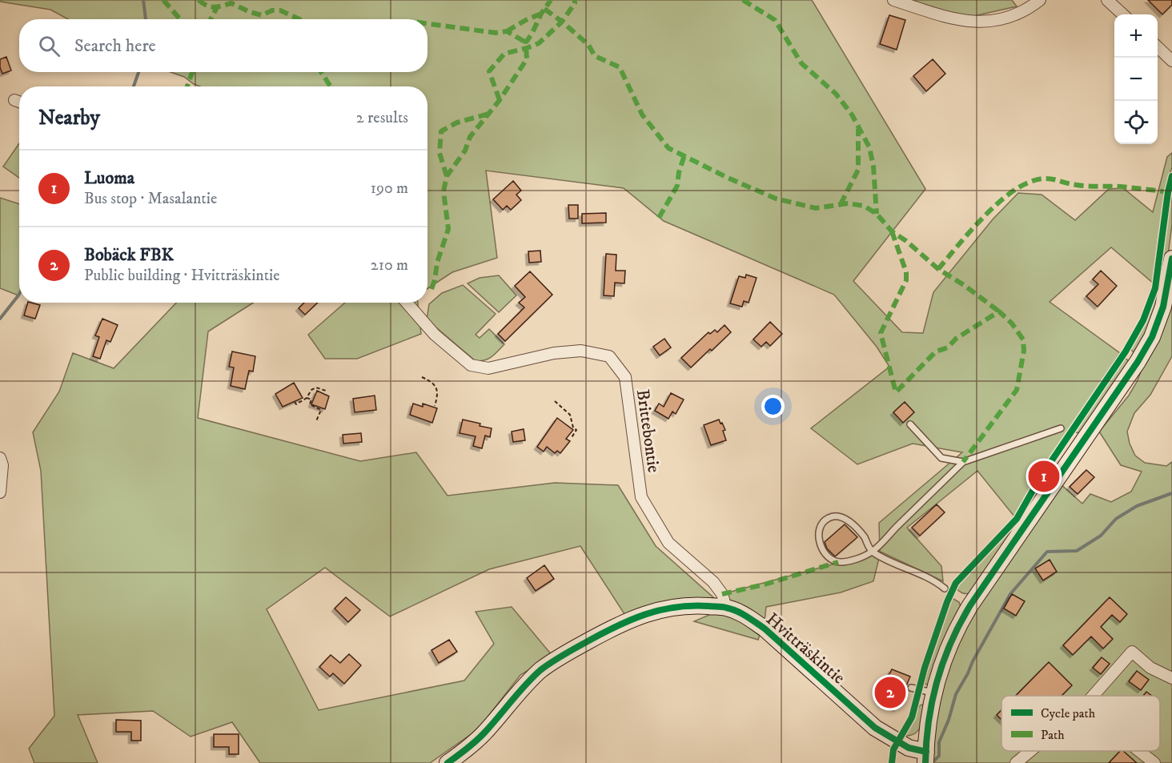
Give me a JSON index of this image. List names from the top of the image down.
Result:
{
  "streets": {
    "street": ["Brittebontie", "Hvitträskintie"]
  },
  "crossings": [
    ["Brittebontie", "Hvitträskintie"]
  ],
  "legend": ["Cycle path", "Path"],
  "page": {
    "map_buttons": ["+", "−"],
    "search": "Search here",
    "heading": ["Nearby", "2 results"],
    "list": [
      {
        "mark": "1",
        "name": "Luoma",
        "note": "Bus stop · Masalantie",
        "value": "190 m"
      },
      {
        "mark": "2",
        "name": "Bobäck FBK",
        "note": "Public building · Hvitträskintie",
        "value": "210 m"
      }
    ],
    "pins": ["1", "2"]
  }
}
